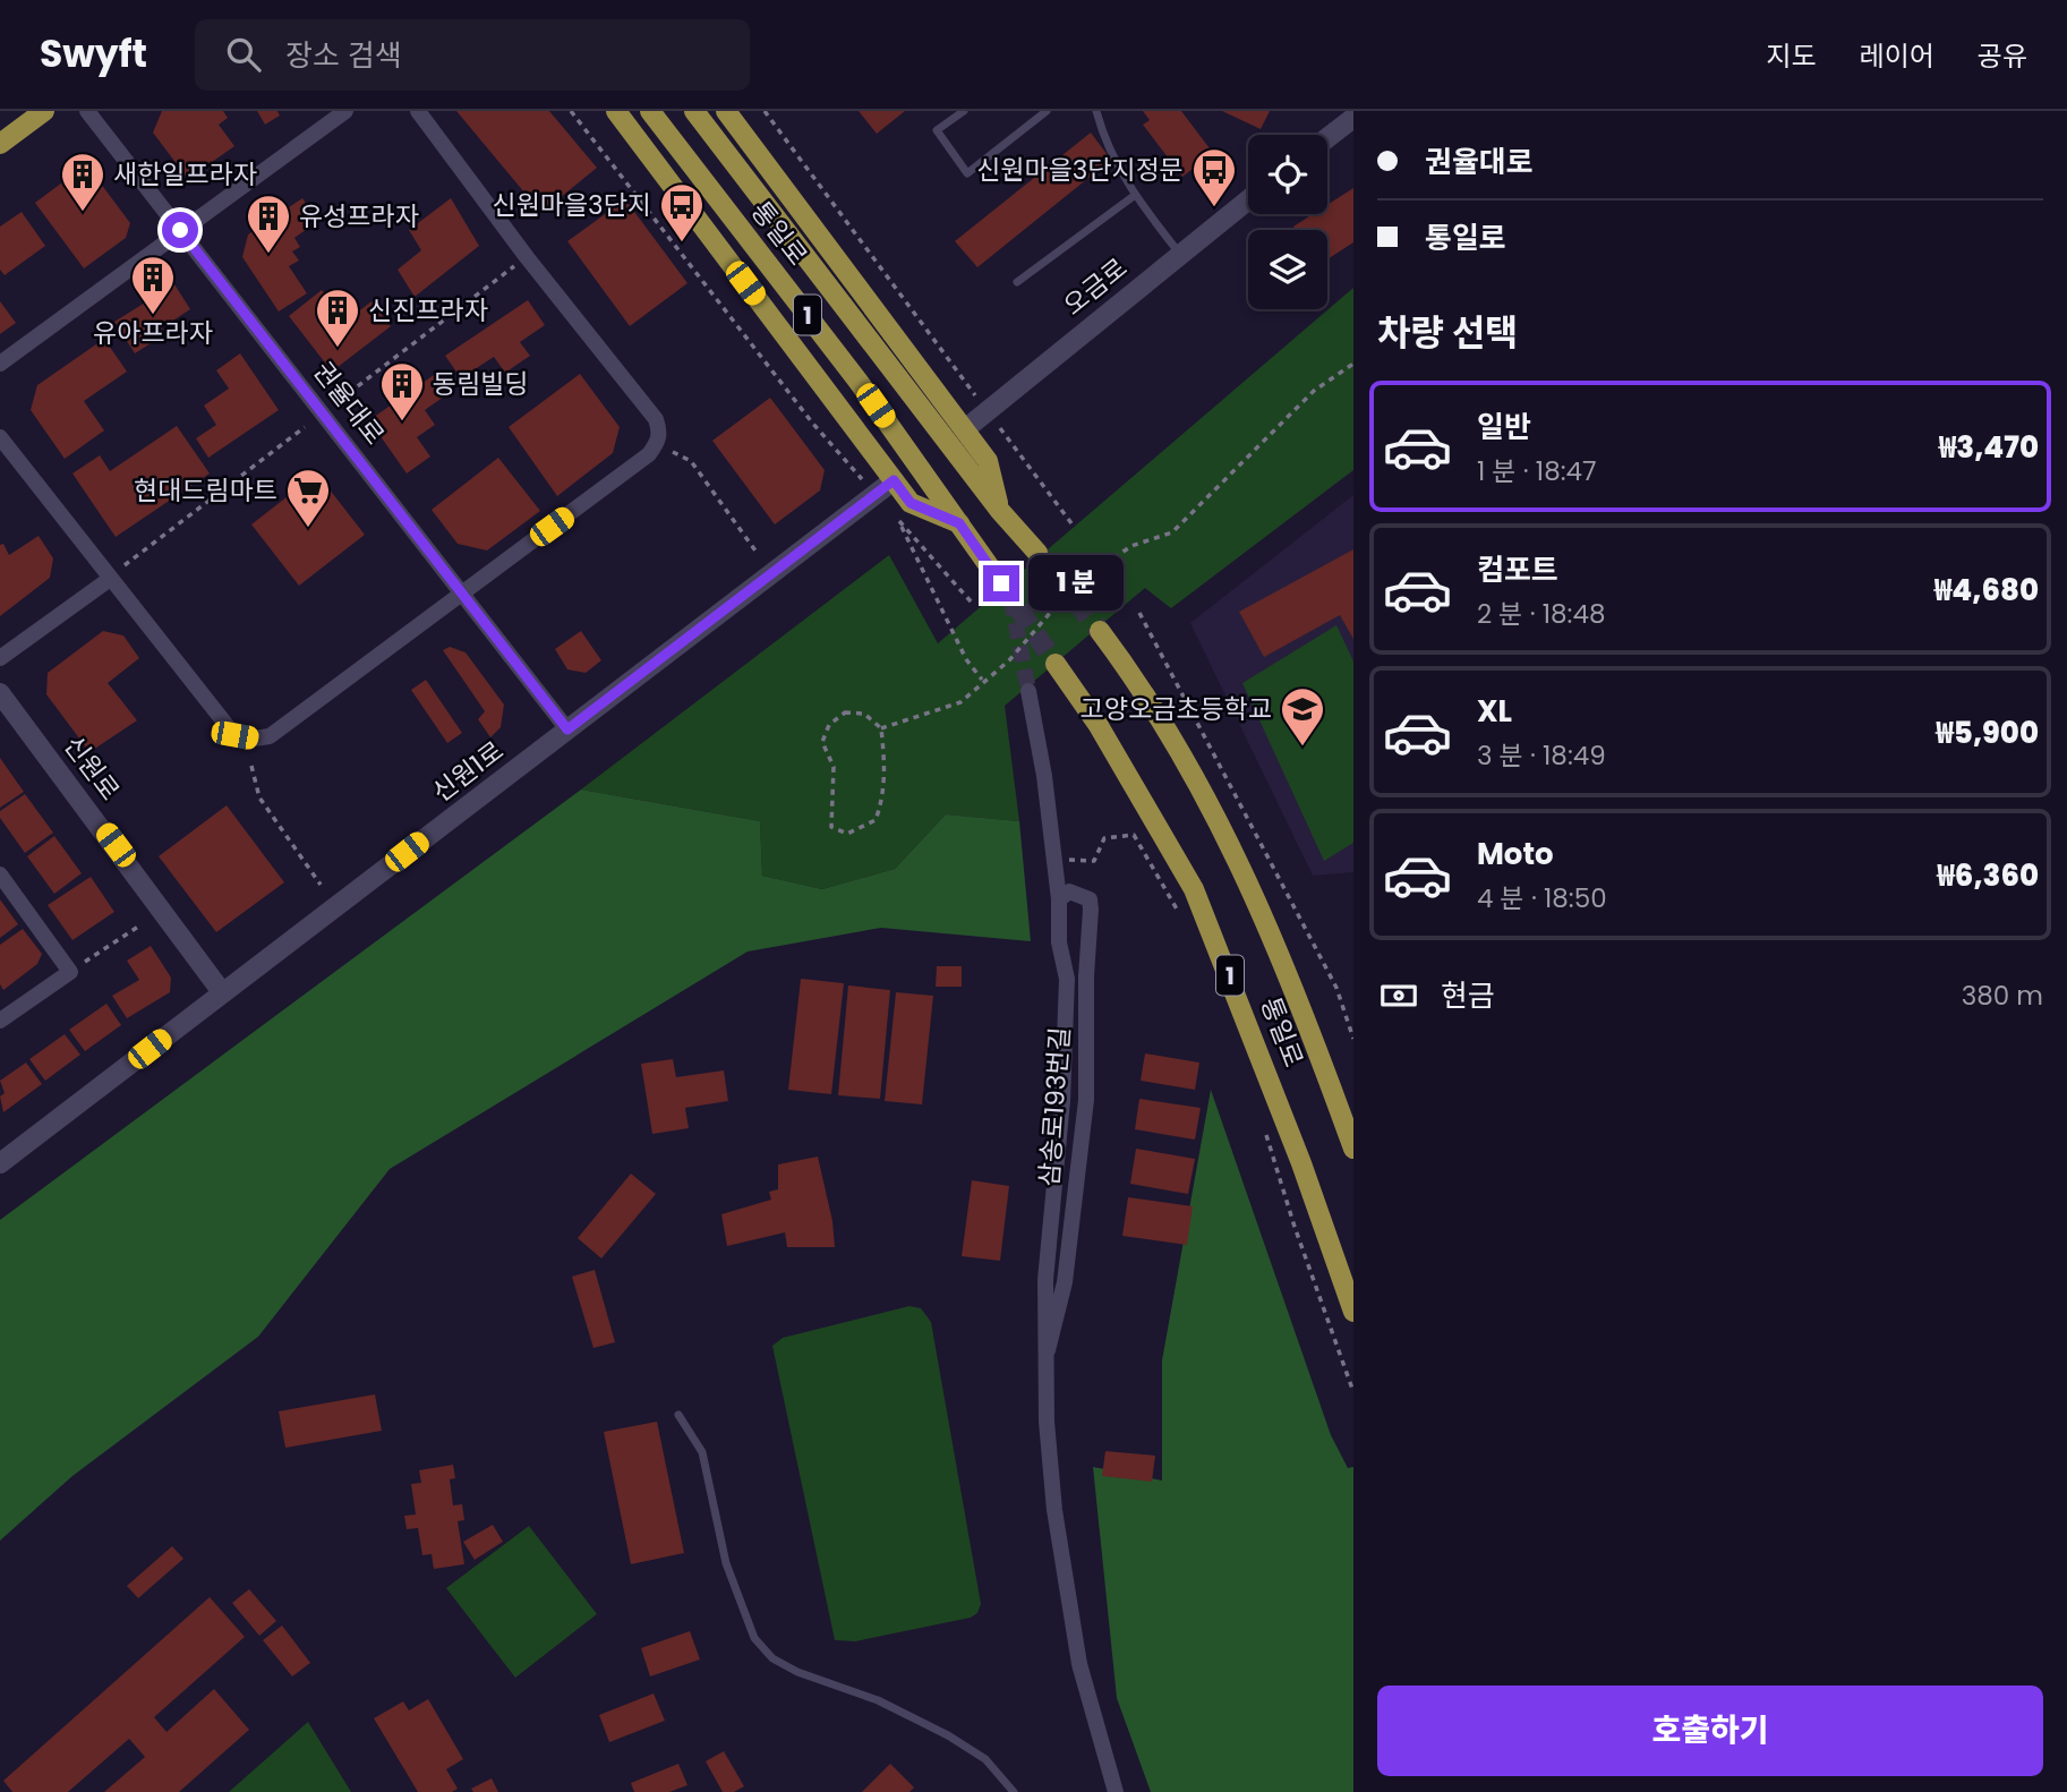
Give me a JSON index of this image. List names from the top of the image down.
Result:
{
  "streets": {
    "main road": ["통일로", "1"],
    "street": [
      "오금로",
      "권율대로",
      "신원로",
      "신원1로",
      "삼송로193번길"
    ]
  },
  "crossings": [
    ["권율대로", "신원1로"],
    ["신원로", "신원1로"]
  ],
  "places": {
    "bus stop": ["신원마을3단지정문", "신원마을3단지"],
    "building": [
      "새한일프라자",
      "유성프라자",
      "유아프라자",
      "신진프라자",
      "동림빌딩"
    ],
    "supermarket": ["현대드림마트"],
    "school or university": ["고양오금초등학교"]
  },
  "page": {
    "header": "Swyft",
    "search": "장소 검색",
    "nav": ["지도", "레이어", "공유"],
    "banner": ["권율대로", "통일로"],
    "heading": "차량 선택",
    "list": [
      {
        "name": "일반",
        "note": "1 분 · 18:47",
        "value": "₩3,470"
      },
      {
        "name": "컴포트",
        "note": "2 분 · 18:48",
        "value": "₩4,680"
      },
      {
        "name": "XL",
        "note": "3 분 · 18:49",
        "value": "₩5,900"
      },
      {
        "name": "Moto",
        "note": "4 분 · 18:50",
        "value": "₩6,360"
      }
    ],
    "bubble": "1 분",
    "pay": ["현금", "380 m"],
    "buttons": "호출하기"
  }
}
